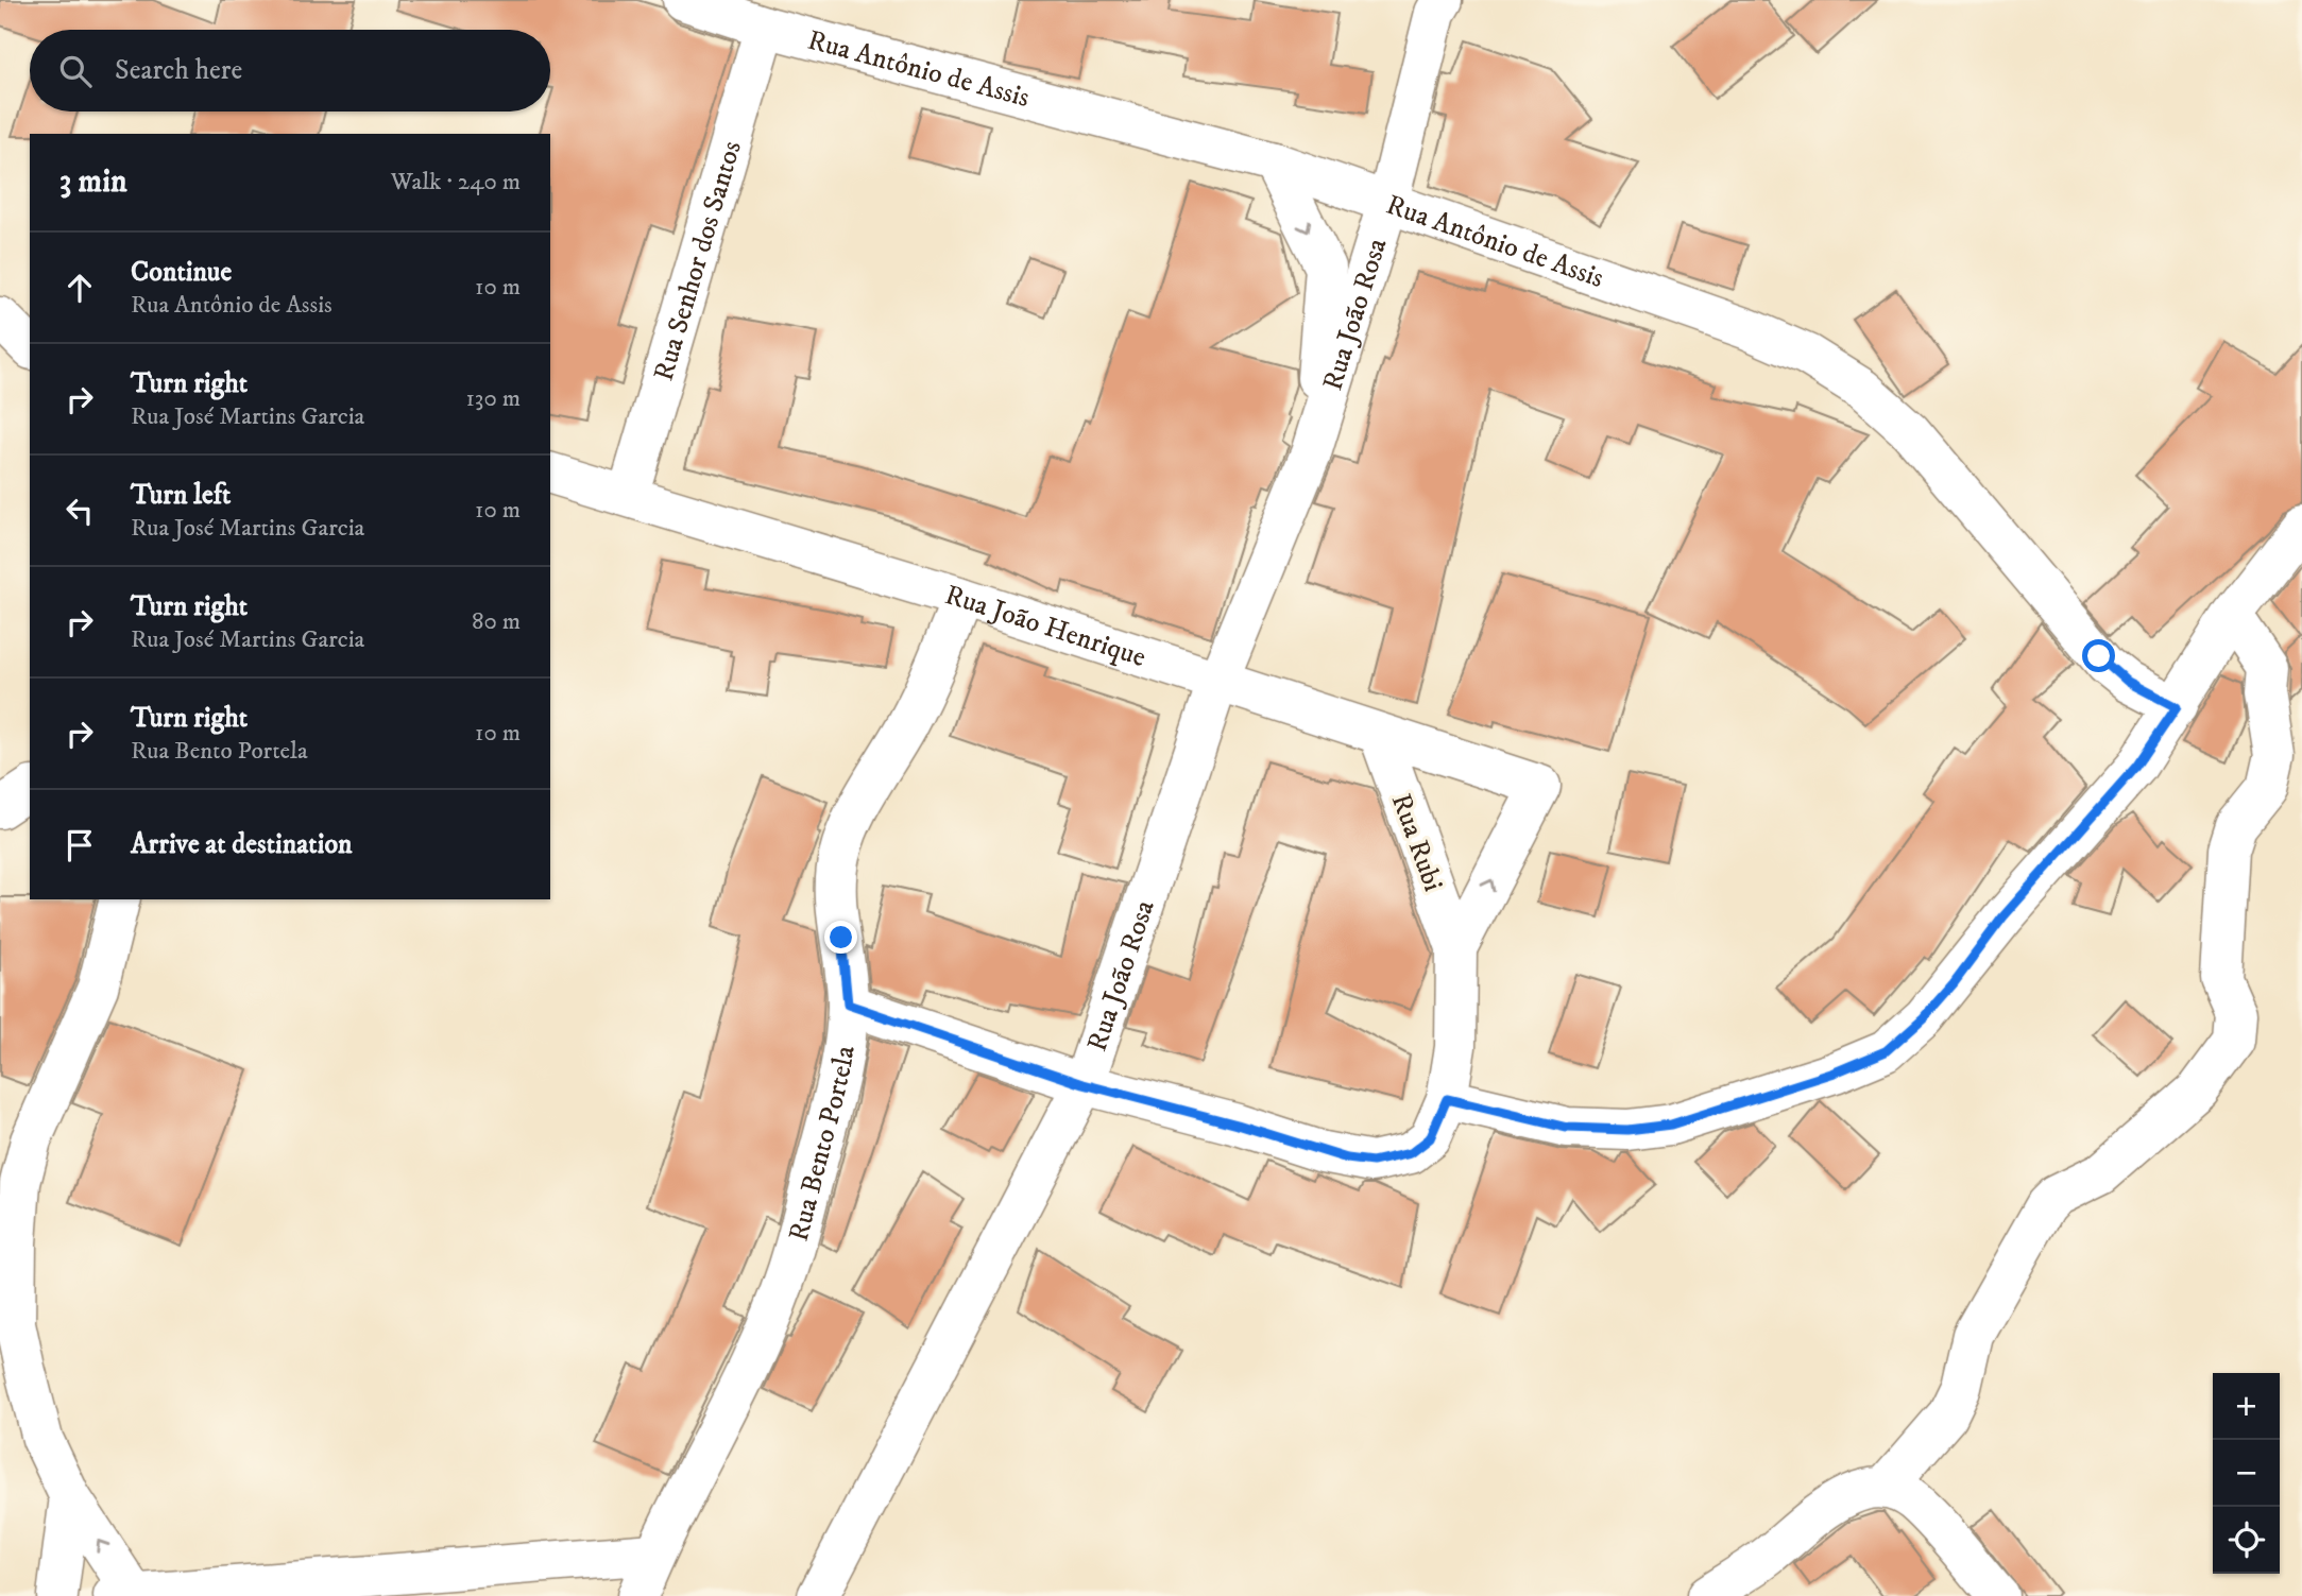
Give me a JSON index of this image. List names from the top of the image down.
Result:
{
  "streets": {
    "street": [
      "Rua Antônio de Assis",
      "Rua Senhor dos Santos",
      "Rua João Rosa",
      "Rua João Henrique",
      "Rua Rubi",
      "Rua Bento Portela"
    ]
  },
  "crossings": [
    ["Rua Antônio de Assis", "Rua Senhor dos Santos"],
    ["Rua Antônio de Assis", "Rua João Rosa"],
    ["Rua Senhor dos Santos", "Rua João Henrique"],
    ["Rua João Rosa", "Rua João Henrique"],
    ["Rua João Rosa", "Rua Rubi"],
    ["Rua João Henrique", "Rua Rubi"],
    ["Rua João Henrique", "Rua Bento Portela"],
    ["Rua Rubi", "Rua Bento Portela"]
  ],
  "page": {
    "search": "Search here",
    "heading": ["3 min", "Walk · 240 m"],
    "list": [
      ["Continue", "Rua Antônio de Assis", "10 m"],
      ["Turn right", "Rua José Martins Garcia", "130 m"],
      ["Turn left", "Rua José Martins Garcia", "10 m"],
      ["Turn right", "Rua José Martins Garcia", "80 m"],
      ["Turn right", "Rua Bento Portela", "10 m"],
      "Arrive at destination"
    ],
    "map_buttons": ["+", "−"]
  }
}
